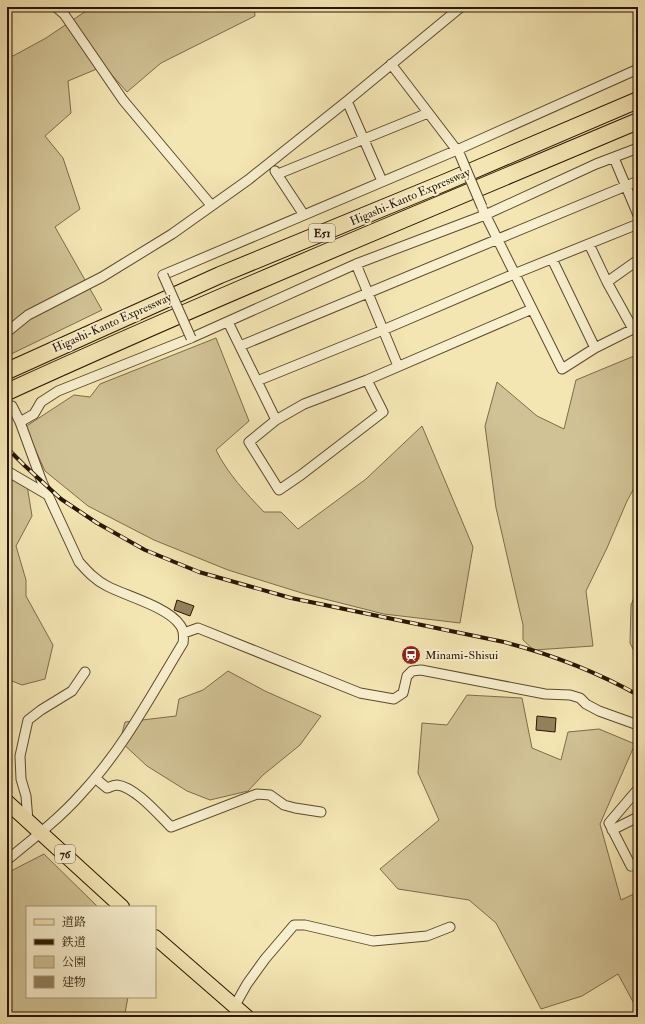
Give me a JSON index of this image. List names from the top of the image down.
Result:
{
  "streets": {
    "highway": ["Higashi-Kanto Expressway", "E51"],
    "main road": ["76"]
  },
  "places": {
    "station": ["Minami-Shisui"]
  },
  "legend": [
    "道路",
    "鉄道",
    "公園",
    "建物"
  ]
}
